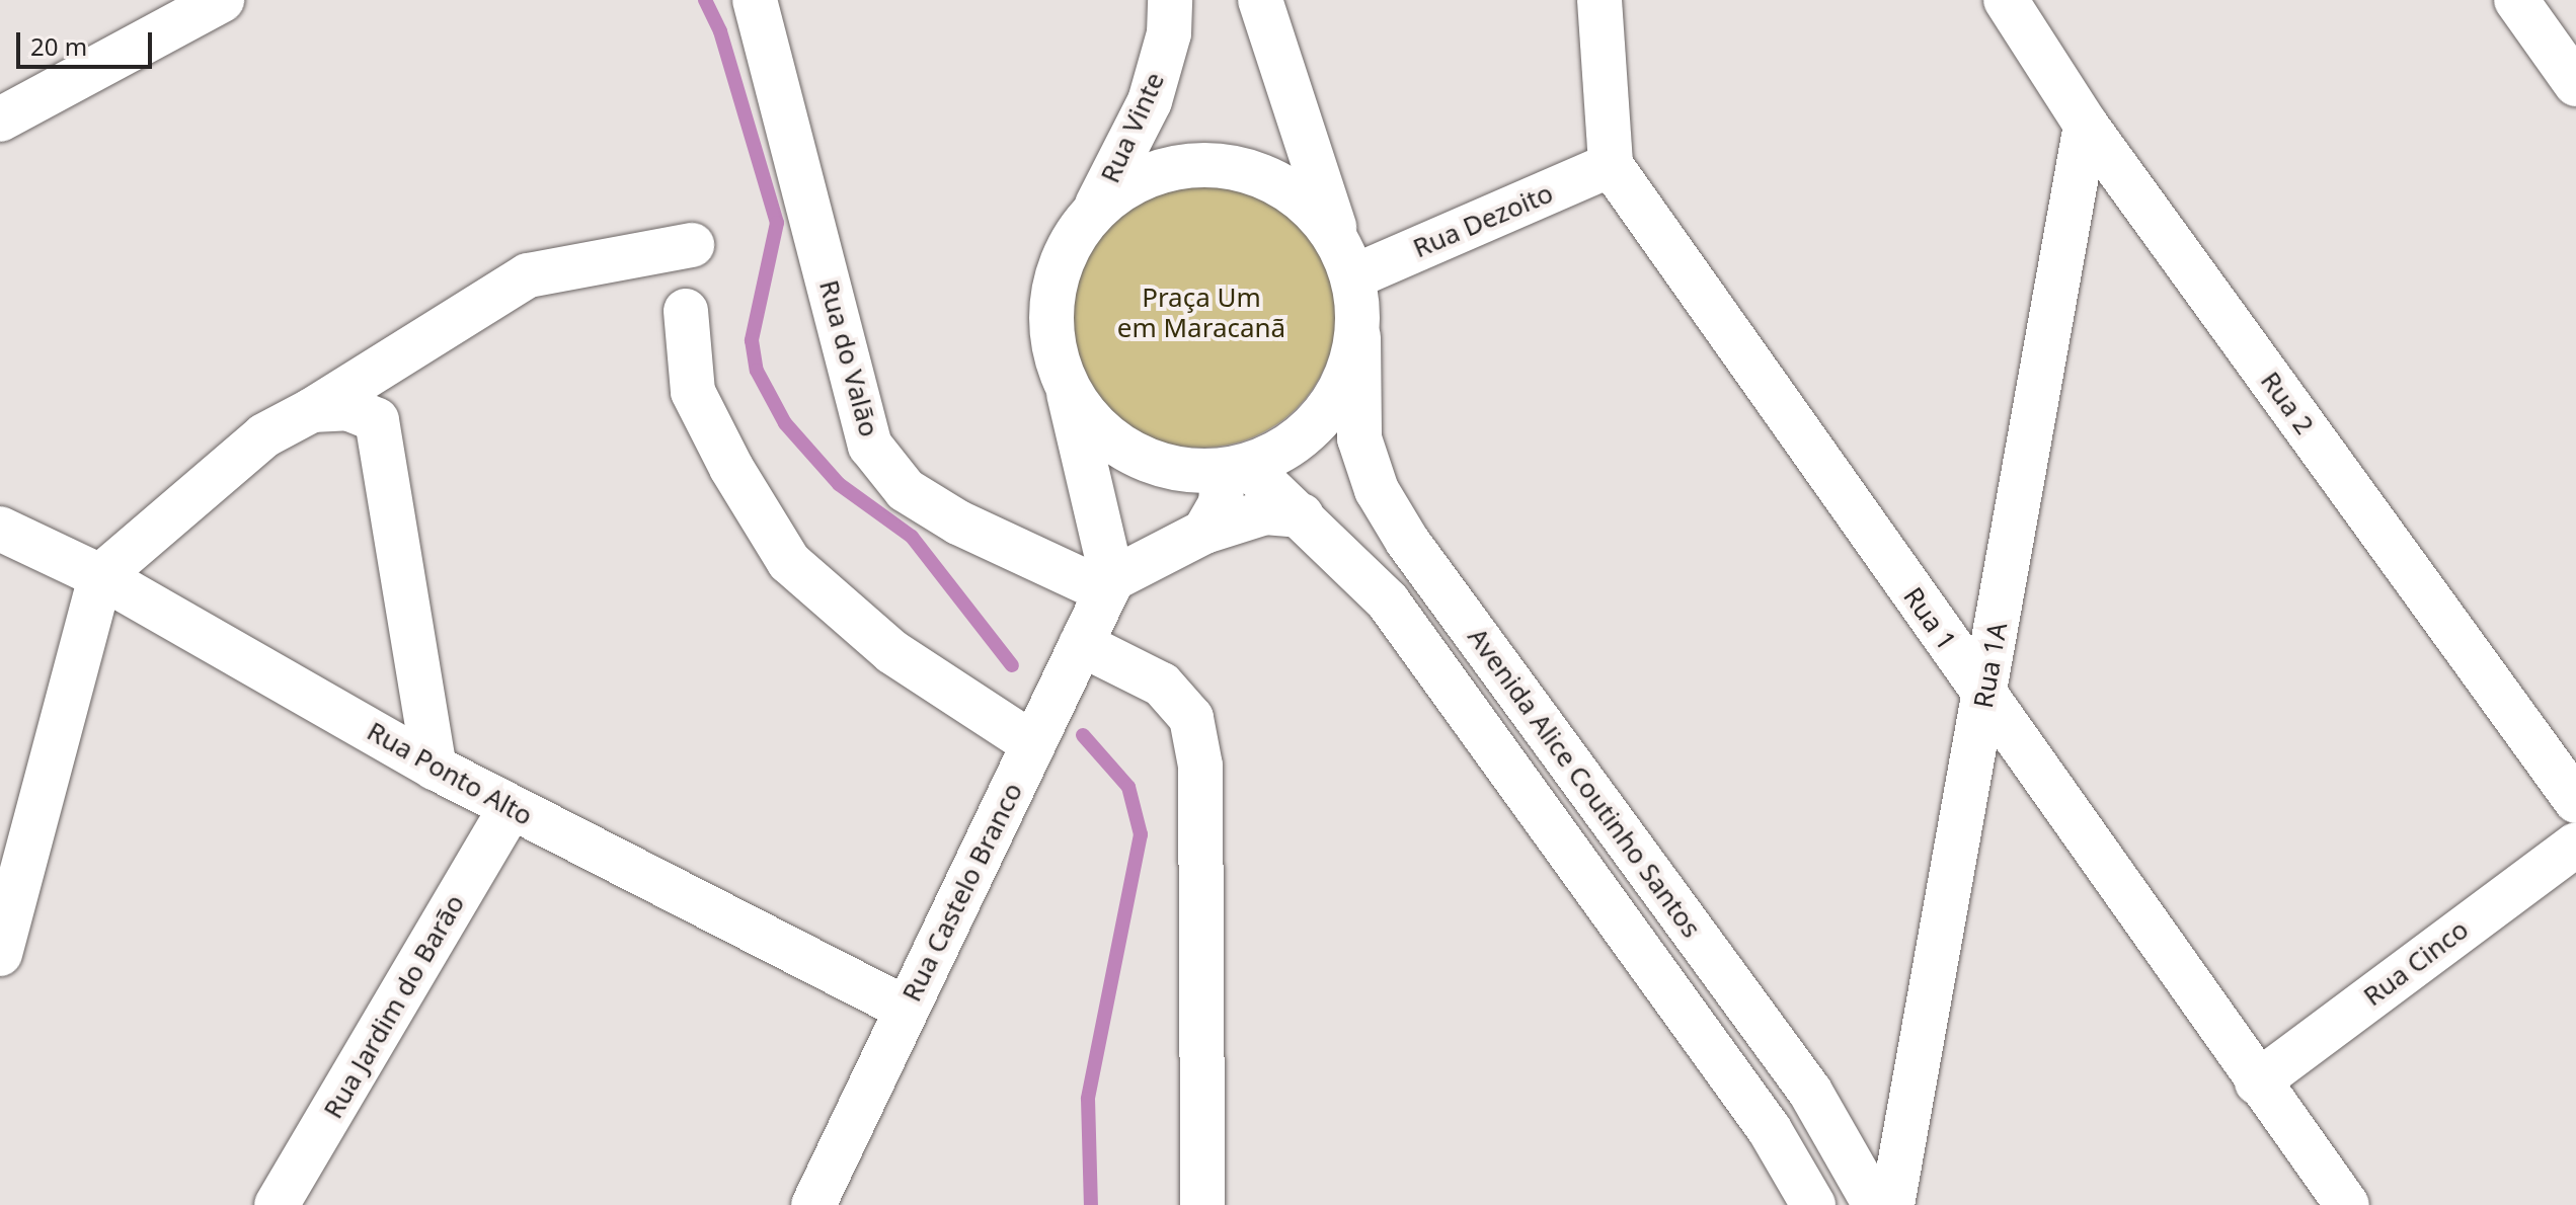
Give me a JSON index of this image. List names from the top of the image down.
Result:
{
  "streets": {
    "street": [
      "Rua Vinte",
      "Rua Dezoito",
      "Rua do Valão",
      "Rua 2",
      "Rua 1",
      "Rua 1A",
      "Rua Ponto Alto",
      "Avenida Alice Coutinho Santos",
      "Rua Castelo Branco",
      "Rua Cinco",
      "Rua Jardim do Barão"
    ]
  },
  "crossings": [
    ["Rua Dezoito", "Rua 1"],
    ["Rua Dezoito", "Avenida Alice Coutinho Santos"],
    ["Rua do Valão", "Rua Castelo Branco"],
    ["Rua 2", "Rua 1A"],
    ["Rua 1", "Rua 1A"],
    ["Rua 1", "Rua Cinco"],
    ["Rua Ponto Alto", "Rua Castelo Branco"],
    ["Rua Ponto Alto", "Rua Jardim do Barão"]
  ],
  "parks": ["Praça Um em Maracanã"],
  "scale_bar": "20 m"
}
